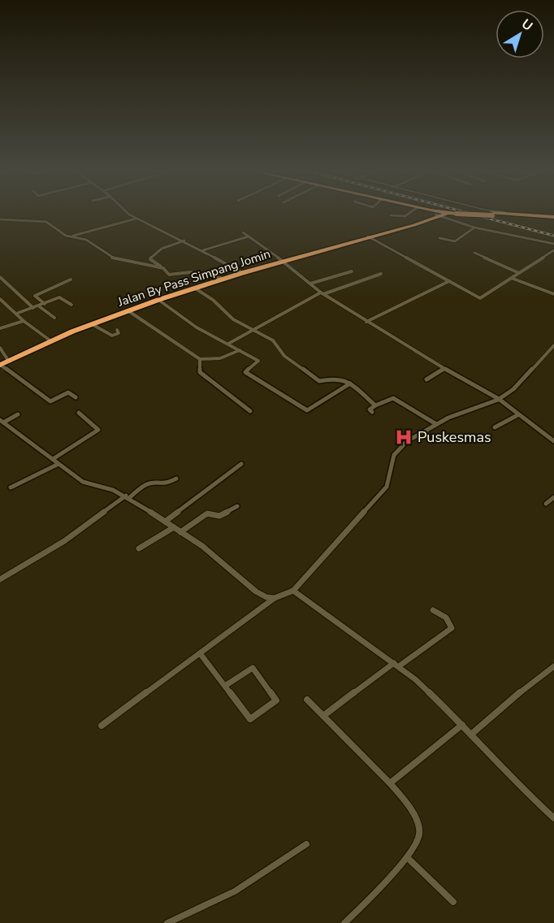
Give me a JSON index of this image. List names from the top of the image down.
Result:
{
  "streets": {
    "highway": ["Jalan By Pass Simpang Jomin"]
  },
  "places": {
    "hospital": ["Puskesmas"]
  },
  "north": "top right"
}
